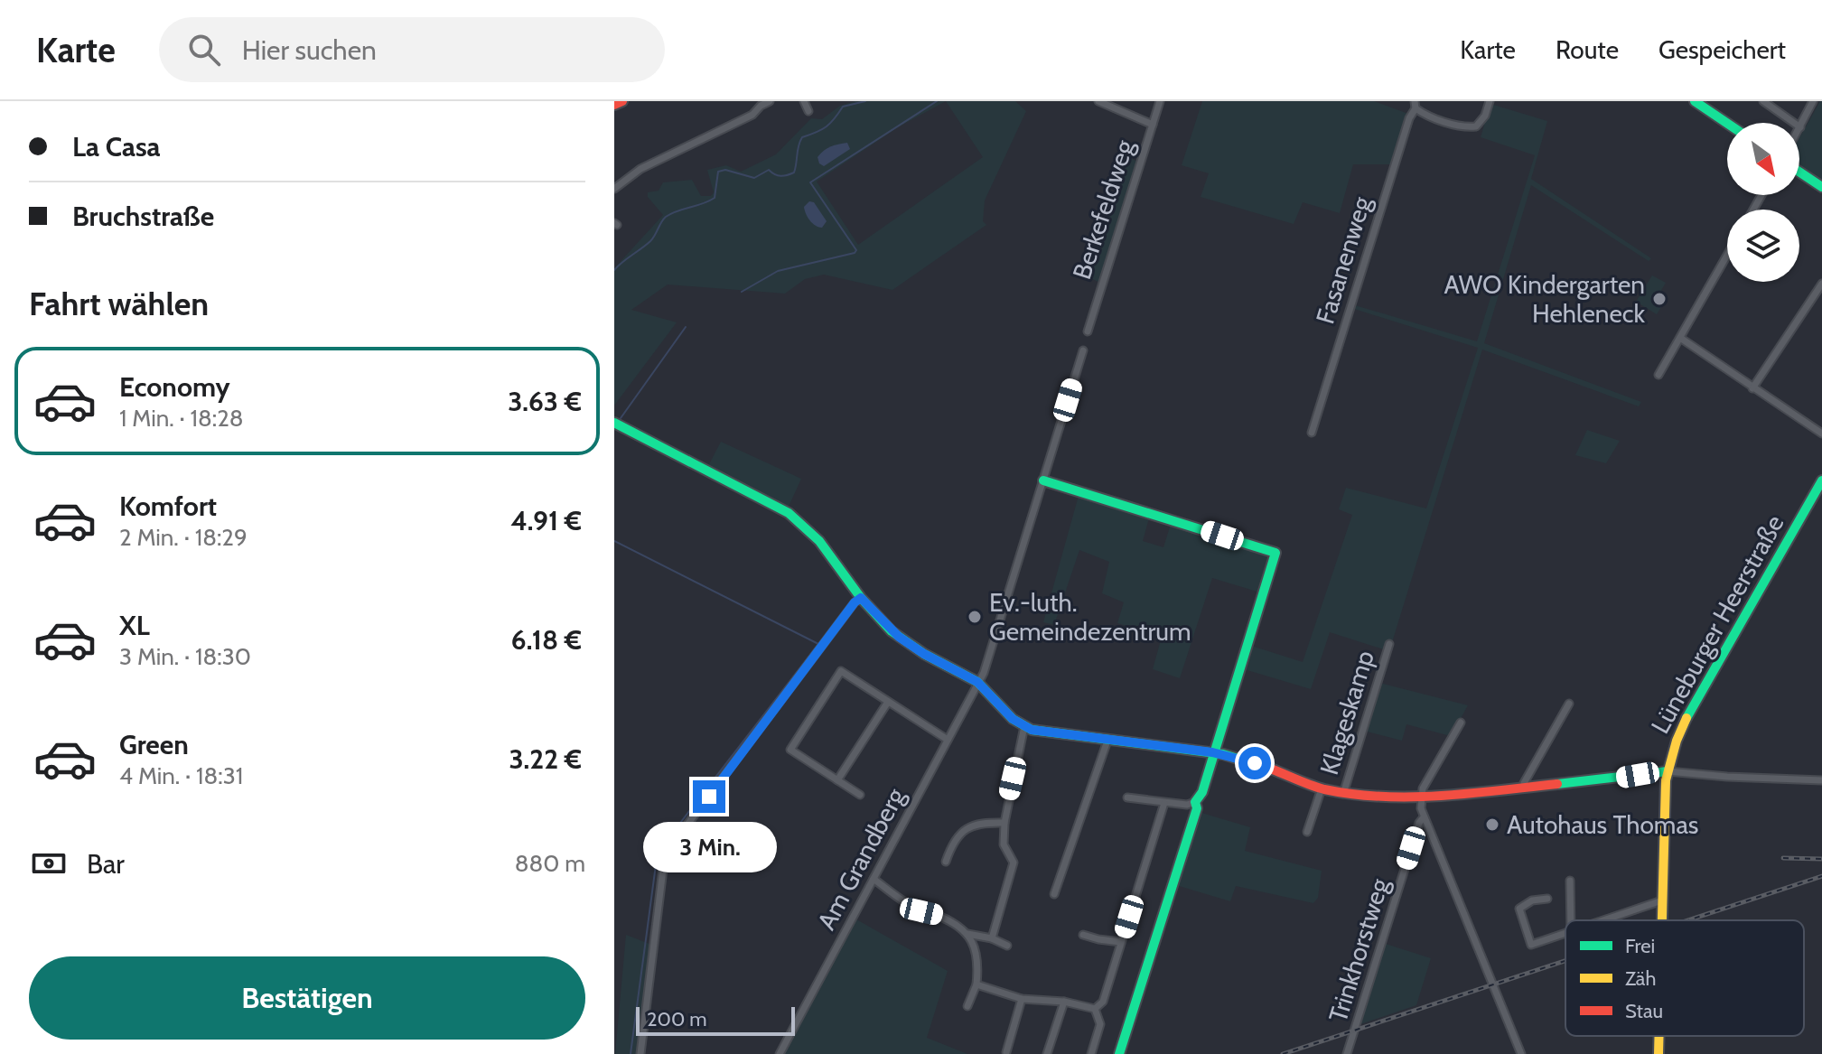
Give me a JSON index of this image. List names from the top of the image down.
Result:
{
  "streets": {
    "street": [
      "Berkefeldweg",
      "Fasanenweg",
      "Lüneburger Heerstraße",
      "Klageskamp",
      "Am Grandberg",
      "Trinkhorstweg"
    ]
  },
  "places": ["AWO Kindergarten Hehleneck", "Ev.-luth. Gemeindezentrum", "Autohaus Thomas"],
  "legend": ["Frei", "Zäh", "Stau"],
  "scale_bar": "200 m",
  "north": "bottom right",
  "page": {
    "header": "Karte",
    "search": "Hier suchen",
    "nav": ["Karte", "Route", "Gespeichert"],
    "banner": ["La Casa", "Bruchstraße"],
    "heading": "Fahrt wählen",
    "list": [
      {
        "name": "Economy",
        "note": "1 Min. · 18:28",
        "value": "3.63 €"
      },
      {
        "name": "Komfort",
        "note": "2 Min. · 18:29",
        "value": "4.91 €"
      },
      {
        "name": "XL",
        "note": "3 Min. · 18:30",
        "value": "6.18 €"
      },
      {
        "name": "Green",
        "note": "4 Min. · 18:31",
        "value": "3.22 €"
      }
    ],
    "bubble": "3 Min.",
    "pay": ["Bar", "880 m"],
    "buttons": "Bestätigen",
    "scale": "200 m"
  }
}
